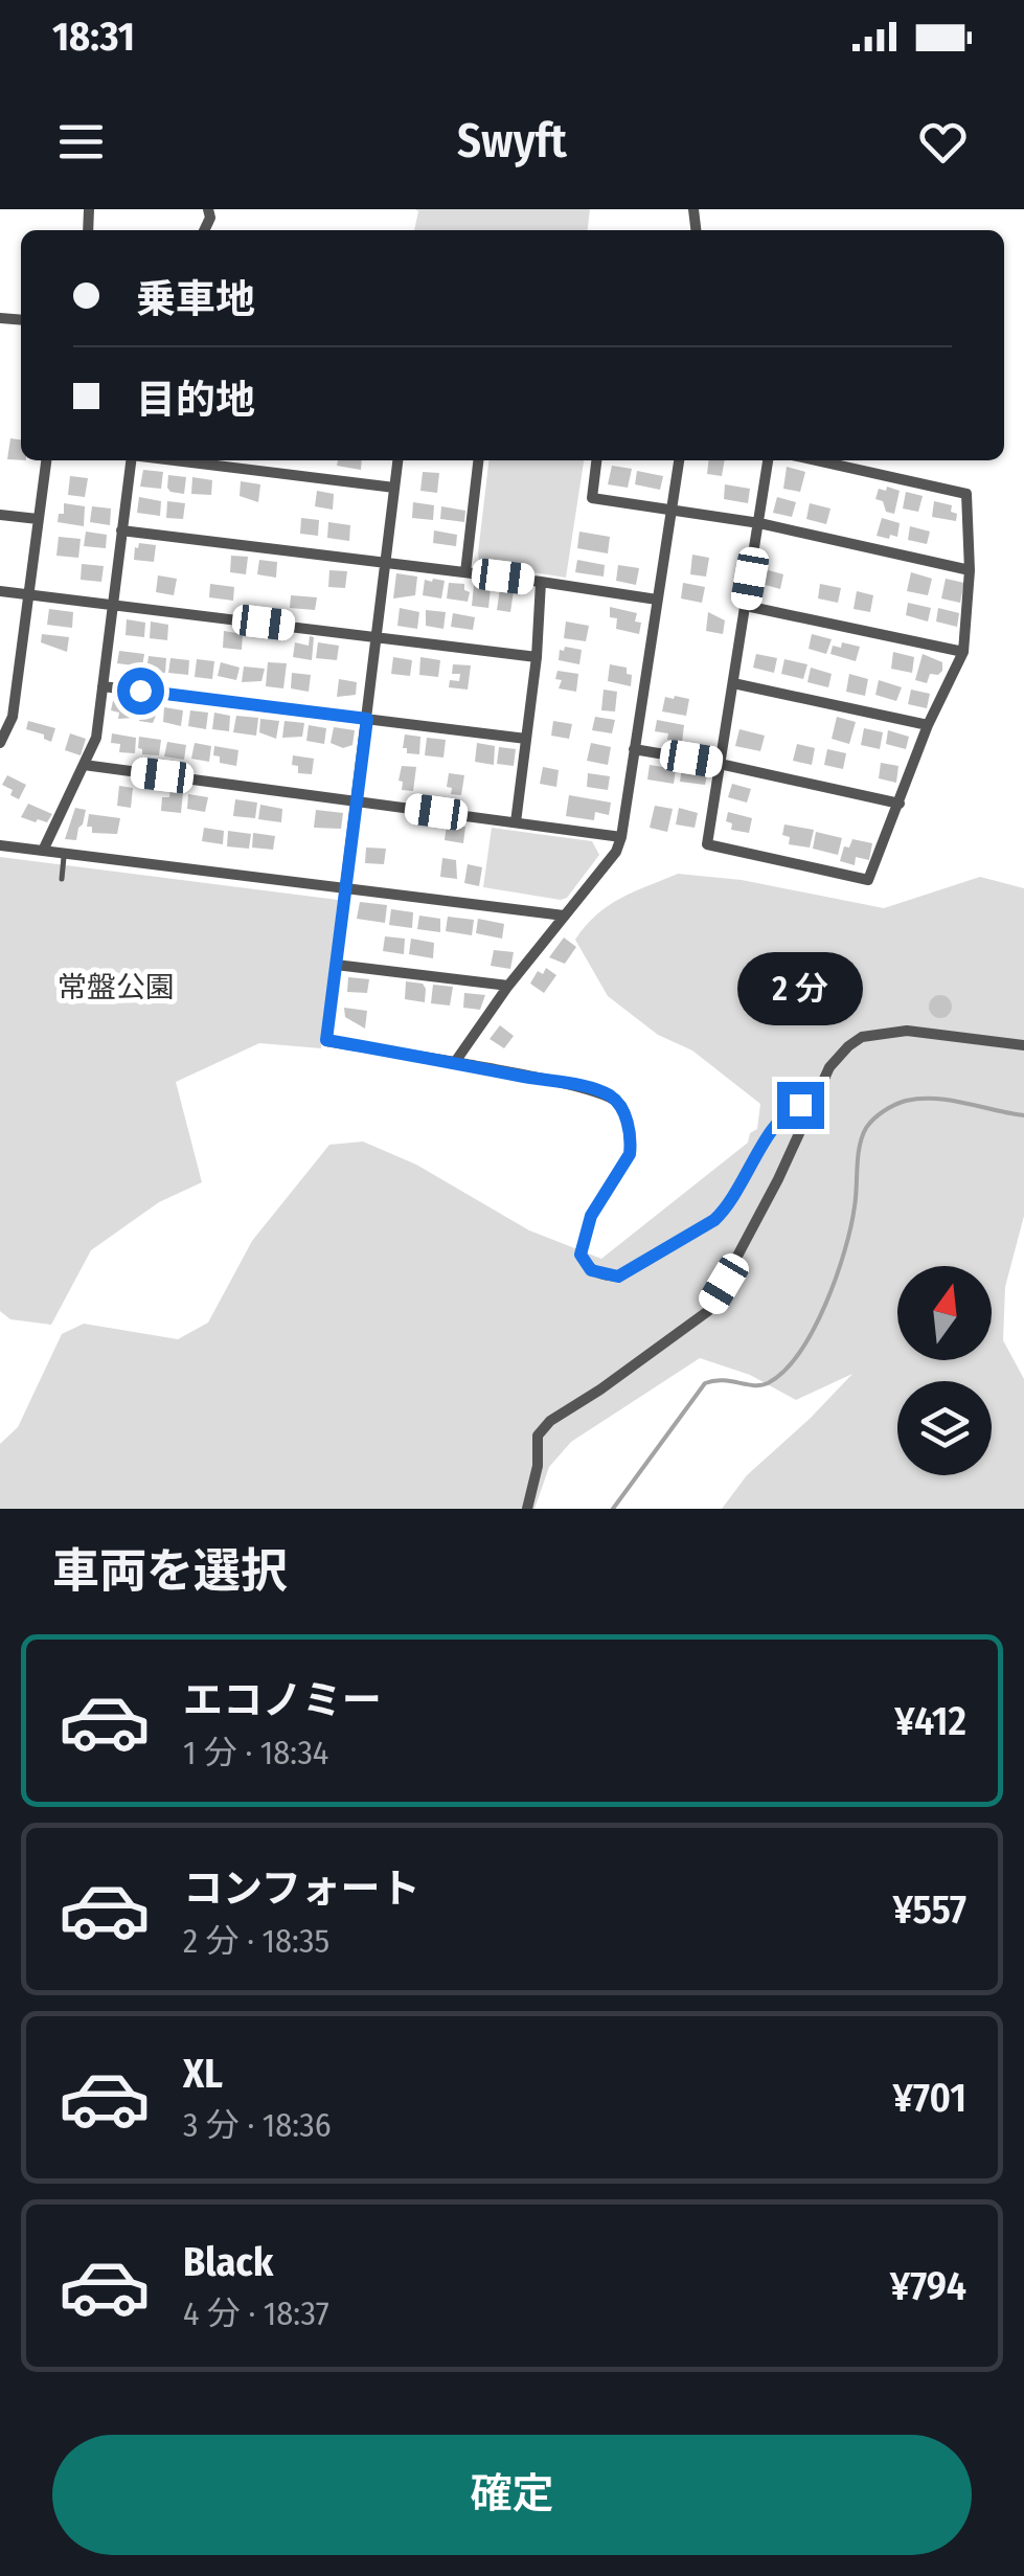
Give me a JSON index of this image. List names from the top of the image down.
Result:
{
  "parks": ["常盤公園"],
  "north": "top",
  "page": {
    "status": "18:31",
    "header": "Swyft",
    "banner": ["乗車地", "目的地"],
    "bubble": "2 分",
    "heading": "車両を選択",
    "list": [
      {
        "name": "エコノミー",
        "note": "1 分 · 18:34",
        "value": "¥412"
      },
      {
        "name": "コンフォート",
        "note": "2 分 · 18:35",
        "value": "¥557"
      },
      {
        "name": "XL",
        "note": "3 分 · 18:36",
        "value": "¥701"
      },
      {
        "name": "Black",
        "note": "4 分 · 18:37",
        "value": "¥794"
      }
    ],
    "buttons": "確定"
  }
}
